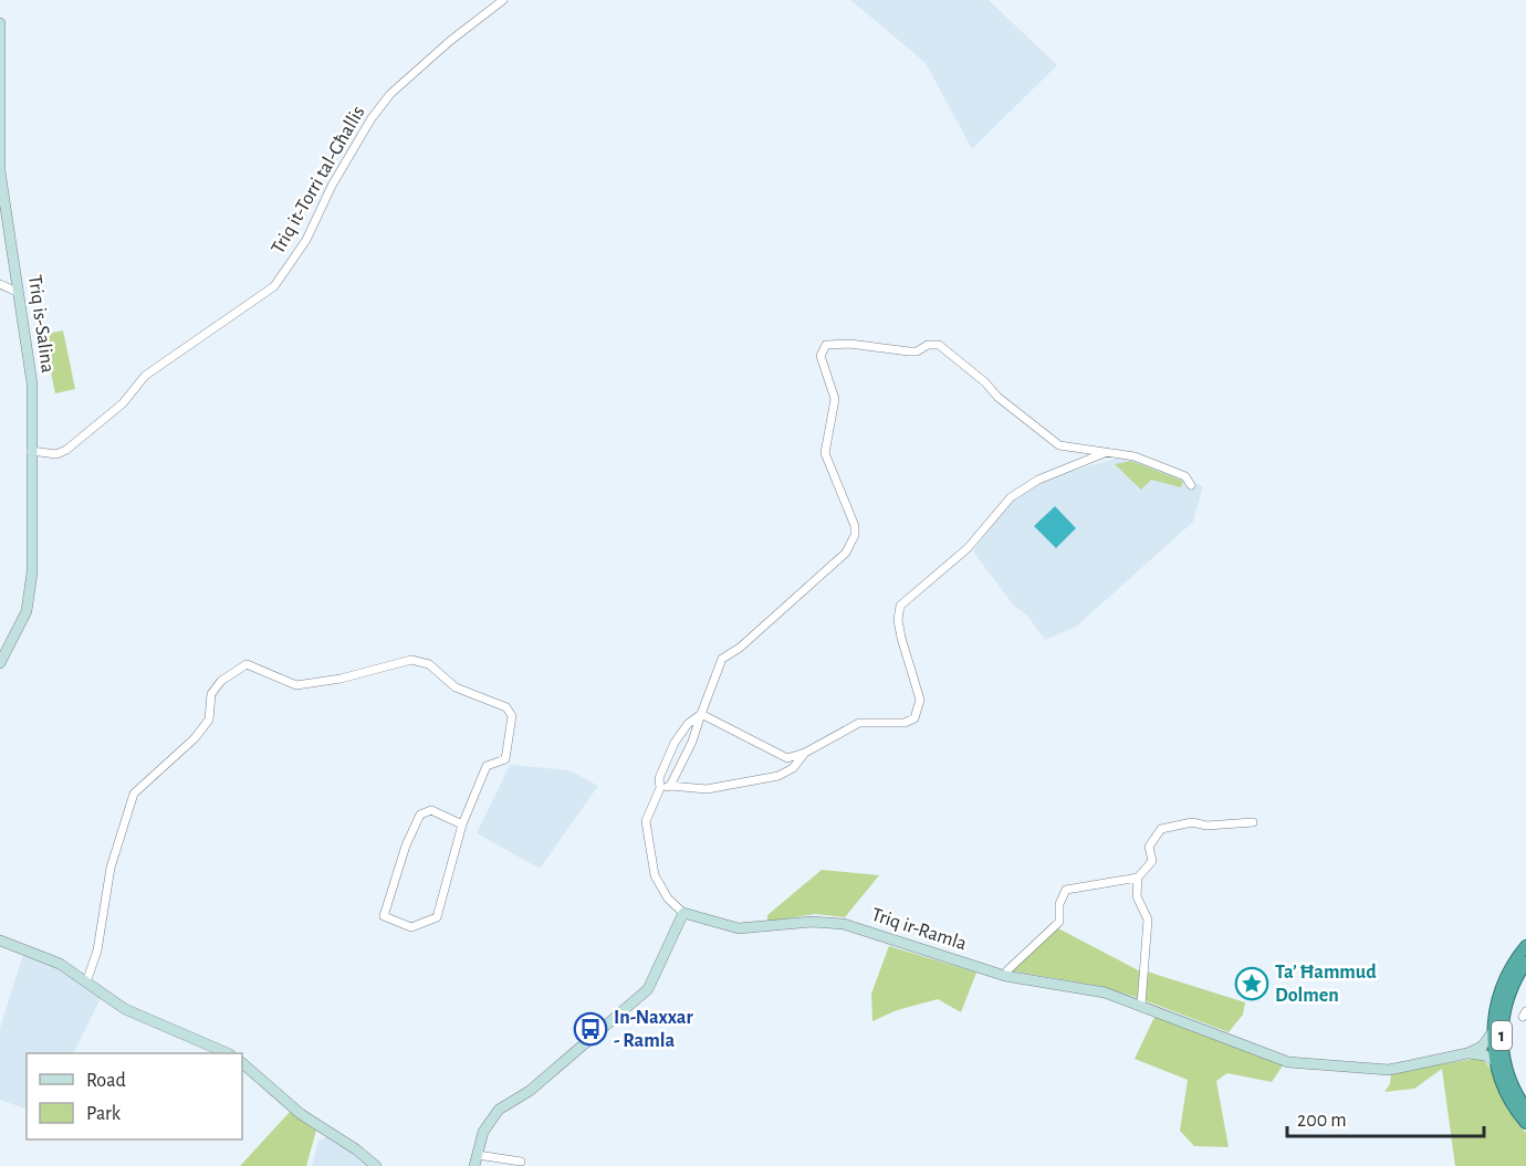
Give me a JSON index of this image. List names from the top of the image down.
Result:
{
  "streets": {
    "highway": ["1"],
    "main road": ["Triq is-Salina", "Triq ir-Ramla"],
    "street": ["Triq it-Torri tal-Għallis"]
  },
  "crossings": [
    ["Triq it-Torri tal-Għallis", "Triq is-Salina"],
    ["Triq ir-Ramla", "1"]
  ],
  "places": {
    "place": ["Ta’ Ħammud Dolmen"],
    "bus stop": ["In-Naxxar - Ramla"]
  },
  "legend": ["Road", "Park"],
  "scale_bar": "200 m"
}
